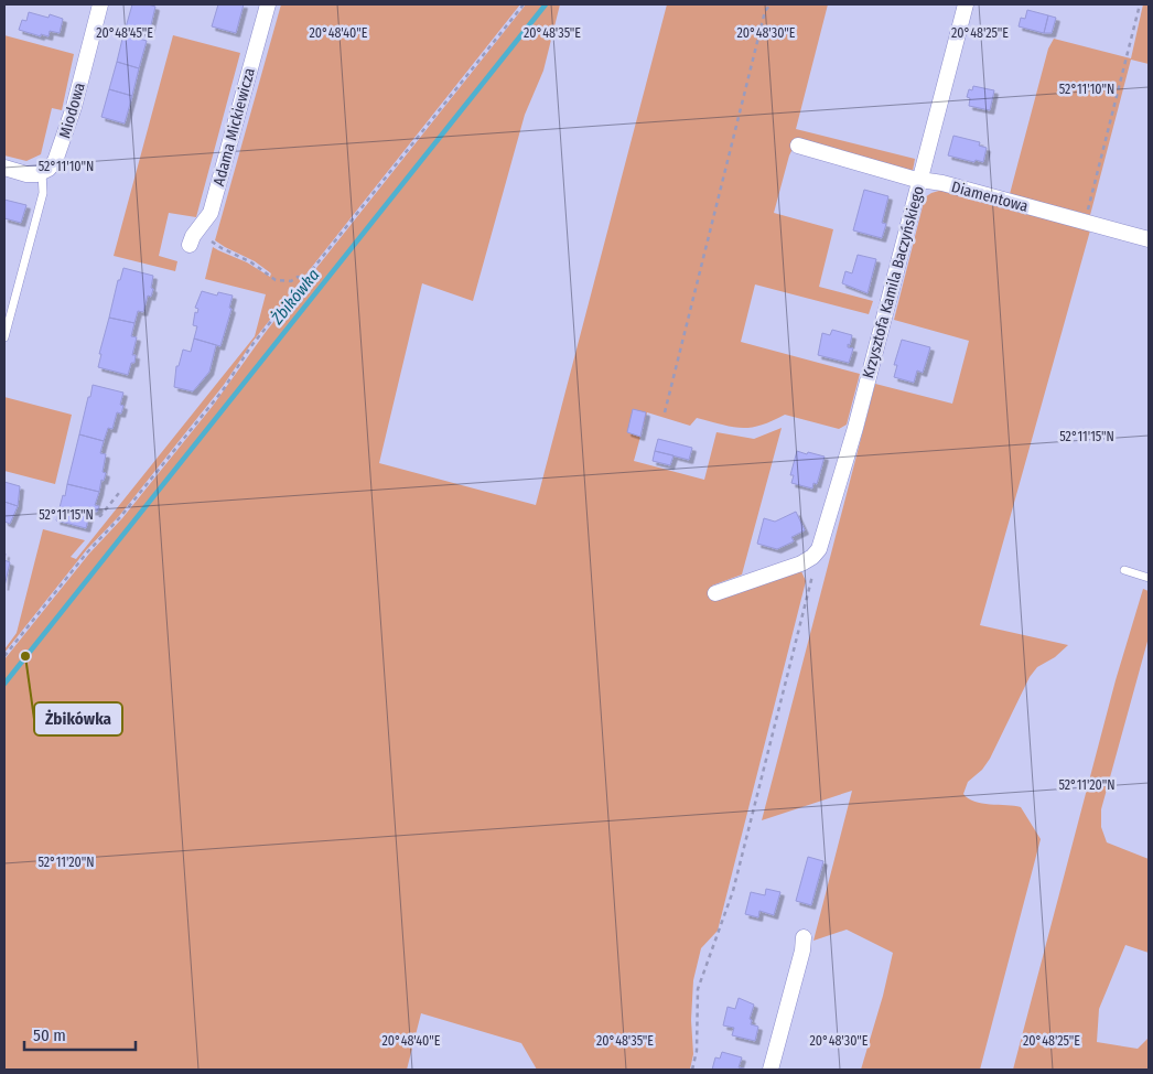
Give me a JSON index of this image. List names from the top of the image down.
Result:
{
  "streets": {
    "street": [
      "Miodowa",
      "Adama Mickiewicza",
      "Diamentowa",
      "Krzysztofa Kamila Baczyńskiego"
    ]
  },
  "crossings": [
    ["Diamentowa", "Krzysztofa Kamila Baczyńskiego"]
  ],
  "water": ["Żbikówka"],
  "places": ["Żbikówka"],
  "scale_bar": "50 m",
  "coordinates": [
    "20°48'45\"E",
    "20°48'40\"E",
    "20°48'35\"E",
    "20°48'30\"E",
    "20°48'25\"E",
    "52°11'10\"N",
    "52°11'15\"N",
    "52°11'20\"N"
  ]
}
